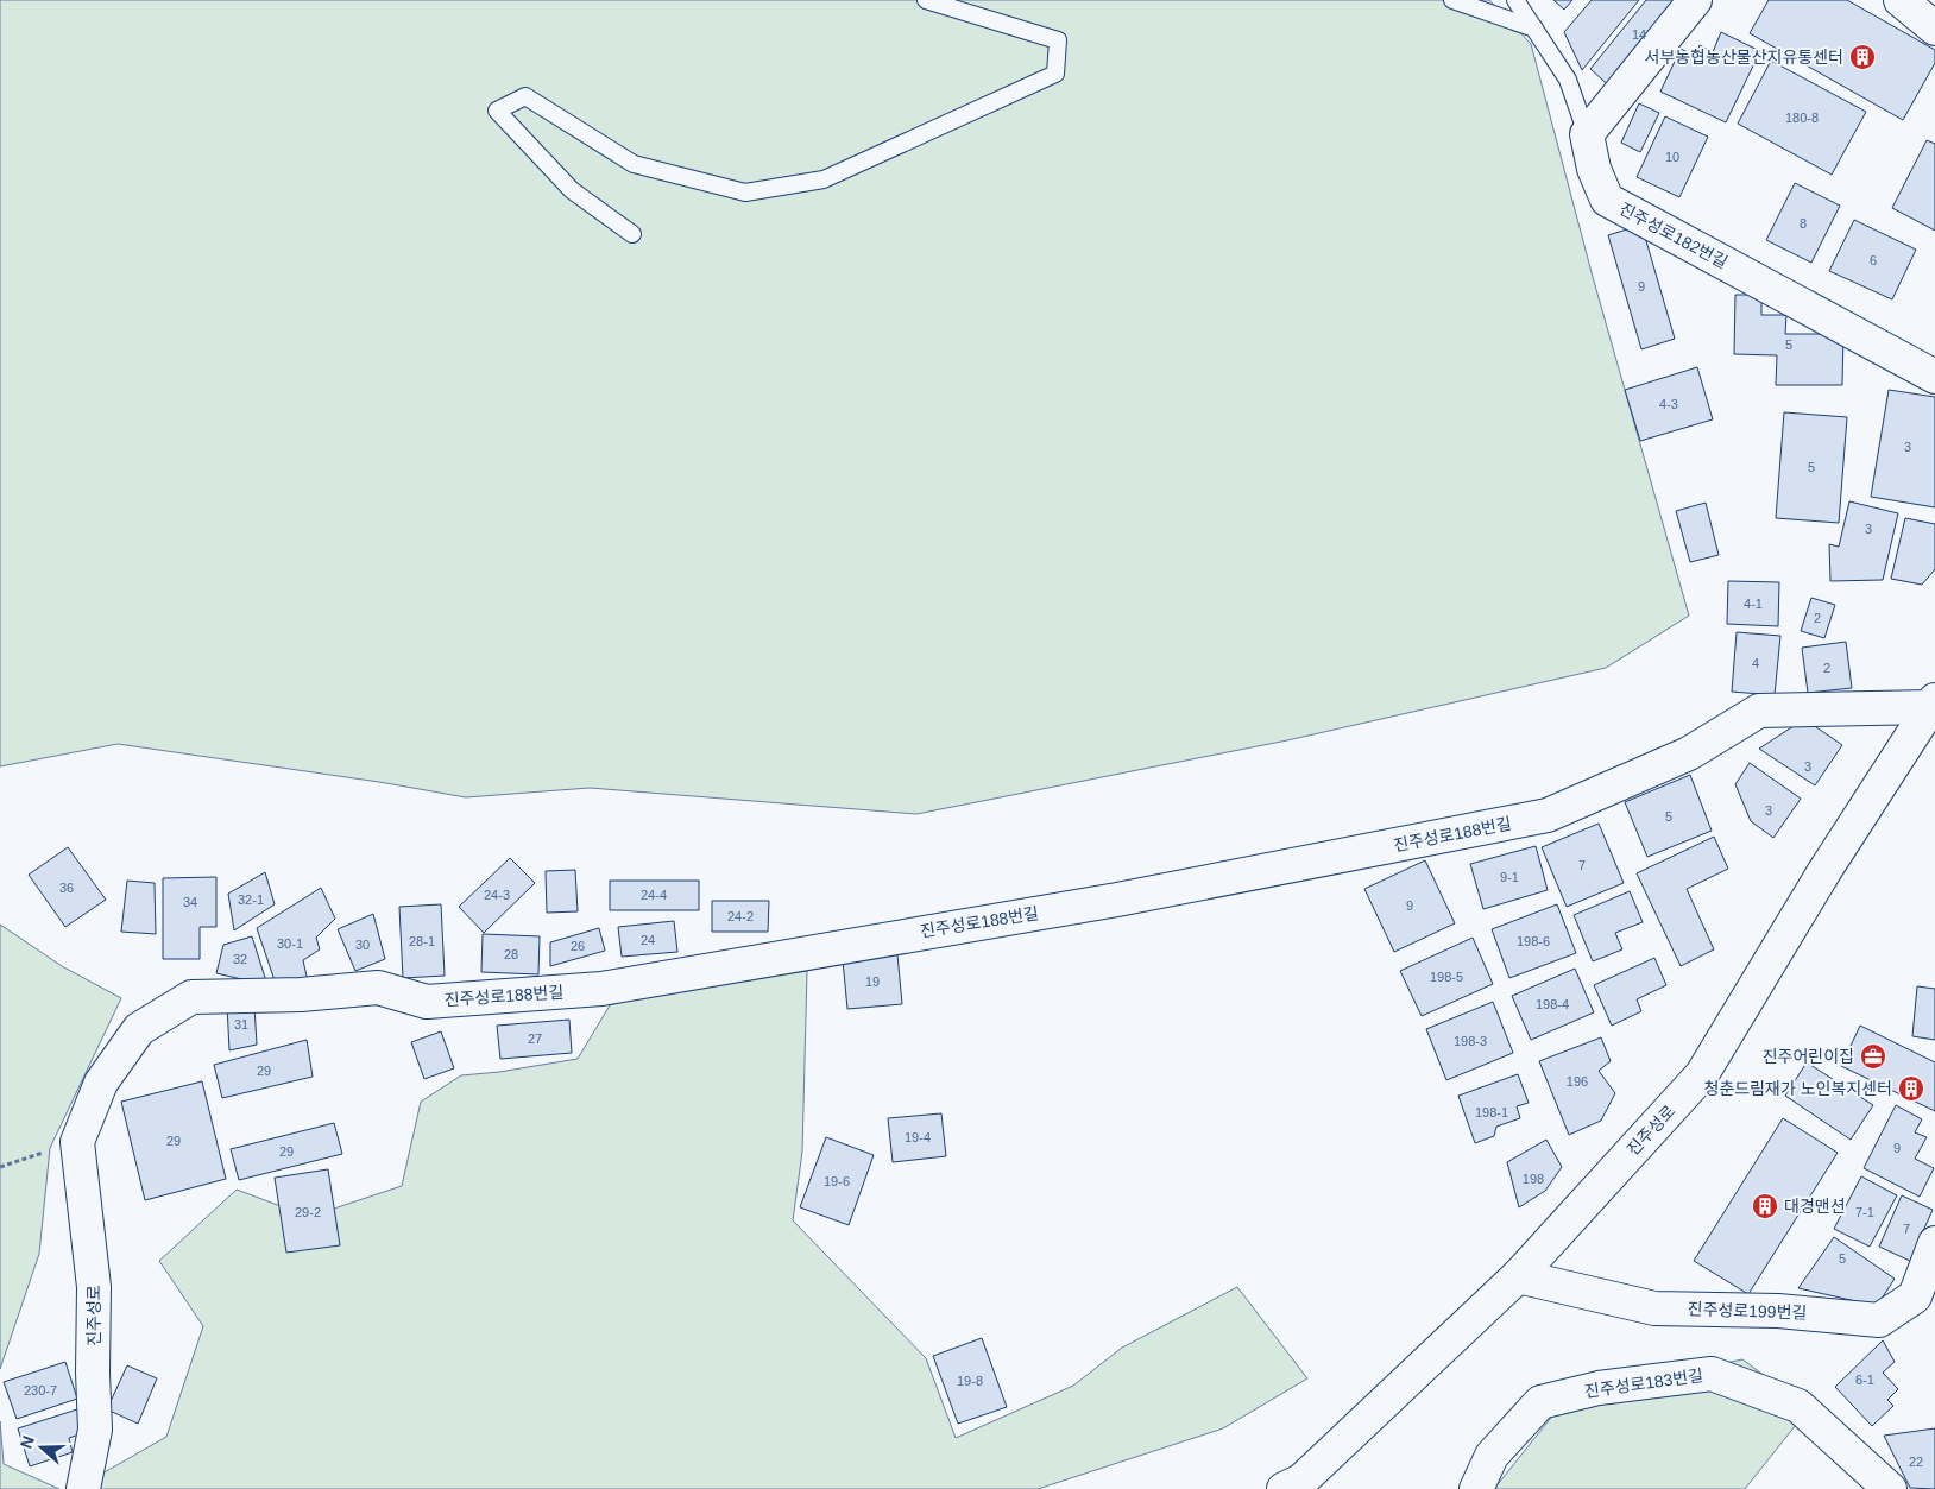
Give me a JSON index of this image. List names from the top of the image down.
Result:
{
  "streets": {
    "street": [
      "진주성로182번길",
      "진주성로188번길",
      "진주성로",
      "진주성로199번길",
      "진주성로183번길"
    ]
  },
  "crossings": [
    ["진주성로188번길", "진주성로"],
    ["진주성로", "진주성로199번길"]
  ],
  "places": {
    "building": ["서부농협농산물산지유통센터", "청춘드림재가 노인복지센터", "대경맨션"],
    "office": ["진주어린이집"]
  },
  "house_numbers": [
    "14",
    "180-8",
    "10",
    "8",
    "6",
    "9",
    "5",
    "4-3",
    "3",
    "5",
    "3",
    "4-1",
    "2",
    "4",
    "2",
    "3",
    "3",
    "5",
    "7",
    "9-1",
    "36",
    "24-3",
    "24-4",
    "32-1",
    "34",
    "9",
    "24-2",
    "24",
    "28-1",
    "198-6",
    "30-1",
    "30",
    "26",
    "28",
    "32",
    "198-5",
    "19",
    "198-4",
    "31",
    "27",
    "198-3",
    "29",
    "196",
    "198-1",
    "19-4",
    "29",
    "9",
    "29",
    "198",
    "19-6",
    "29-2",
    "7-1",
    "7",
    "5",
    "6-1",
    "19-8",
    "230-7",
    "22"
  ],
  "north": "left"
}
